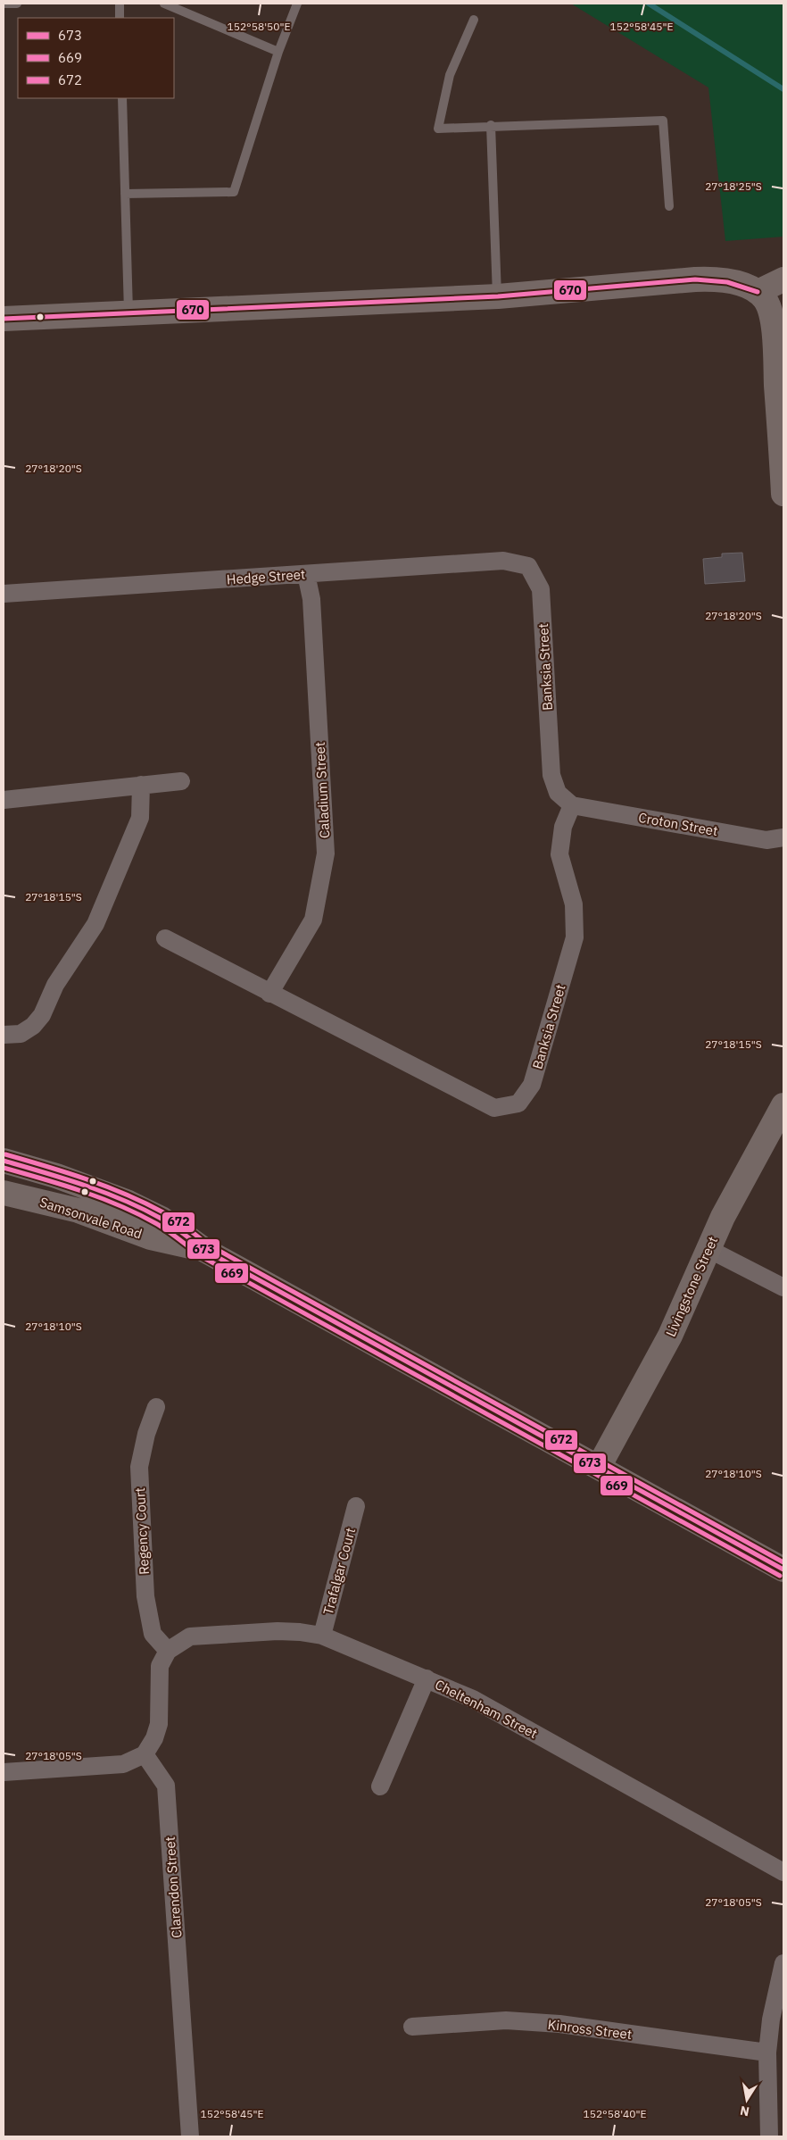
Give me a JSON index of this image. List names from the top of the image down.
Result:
{
  "streets": {
    "street": [
      "Hedge Street",
      "Banksia Street",
      "Caladium Street",
      "Croton Street",
      "Samsonvale Road",
      "Livingstone Street",
      "Regency Court",
      "Trafalgar Court",
      "Cheltenham Street",
      "Clarendon Street",
      "Kinross Street"
    ]
  },
  "crossings": [
    ["Hedge Street", "Banksia Street"],
    ["Hedge Street", "Caladium Street"],
    ["Banksia Street", "Caladium Street"],
    ["Banksia Street", "Croton Street"],
    ["Samsonvale Road", "Livingstone Street"],
    ["Regency Court", "Cheltenham Street"],
    ["Trafalgar Court", "Cheltenham Street"]
  ],
  "lines": [
    "transit line 670",
    "transit line 672",
    "transit line 673",
    "transit line 669"
  ],
  "legend": ["673", "669", "672"],
  "north": "bottom",
  "coordinates": [
    "152°58'50\"E",
    "152°58'45\"E",
    "27°18'25\"S",
    "27°18'20\"S",
    "27°18'15\"S",
    "27°18'10\"S",
    "27°18'05\"S",
    "152°58'40\"E"
  ]
}
